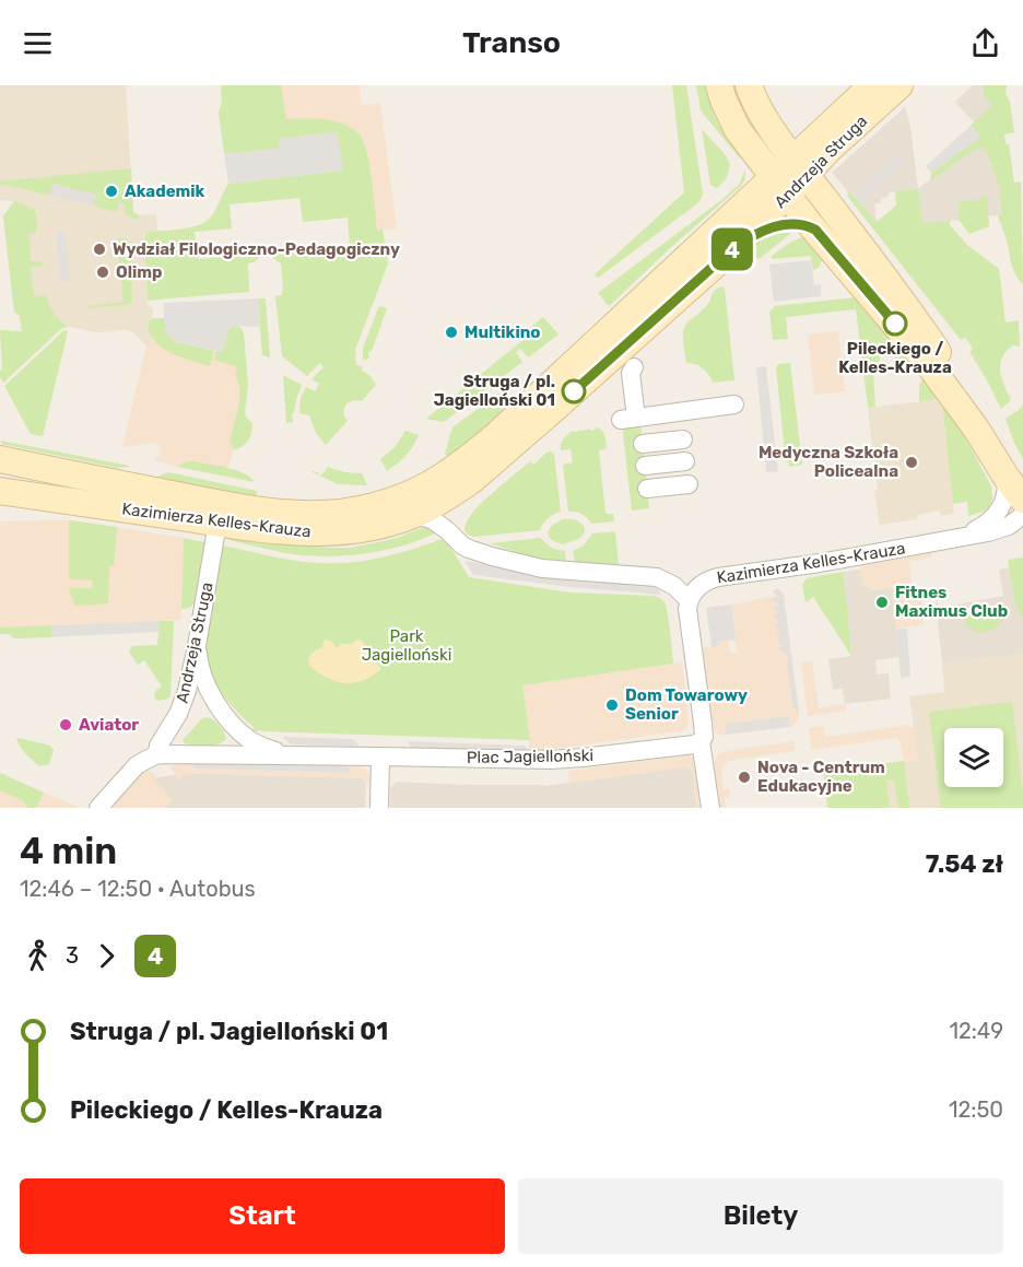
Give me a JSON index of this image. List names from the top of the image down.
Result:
{
  "streets": {
    "street": ["Andrzeja Struga", "Kazimierza Kelles-Krauza", "Plac Jagielloński"]
  },
  "crossings": [
    ["Andrzeja Struga", "Kazimierza Kelles-Krauza"],
    ["Andrzeja Struga", "Plac Jagielloński"]
  ],
  "parks": ["Park Jagielloński"],
  "places": [
    "Akademik",
    "Wydział Filologiczno-Pedagogiczny",
    "Olimp",
    "Pileckiego / Kelles-Krauza",
    "Multikino",
    "Struga / pl. Jagielloński 01",
    "Medyczna Szkoła Policealna",
    "Fitnes Maximus Club",
    "Dom Towarowy Senior",
    "Aviator",
    "Nova - Centrum Edukacyjne"
  ],
  "lines": ["bus line 4"],
  "page": {
    "header": "Transo",
    "on_map": "4",
    "heading": ["4 min", "12:46 – 12:50 · Autobus", "7.54 zł"],
    "legs": ["3", "4"],
    "list": [
      {
        "name": "Struga / pl. Jagielloński 01",
        "value": "12:49"
      },
      {
        "name": "Pileckiego / Kelles-Krauza",
        "value": "12:50"
      }
    ],
    "buttons": ["Start", "Bilety"]
  }
}
